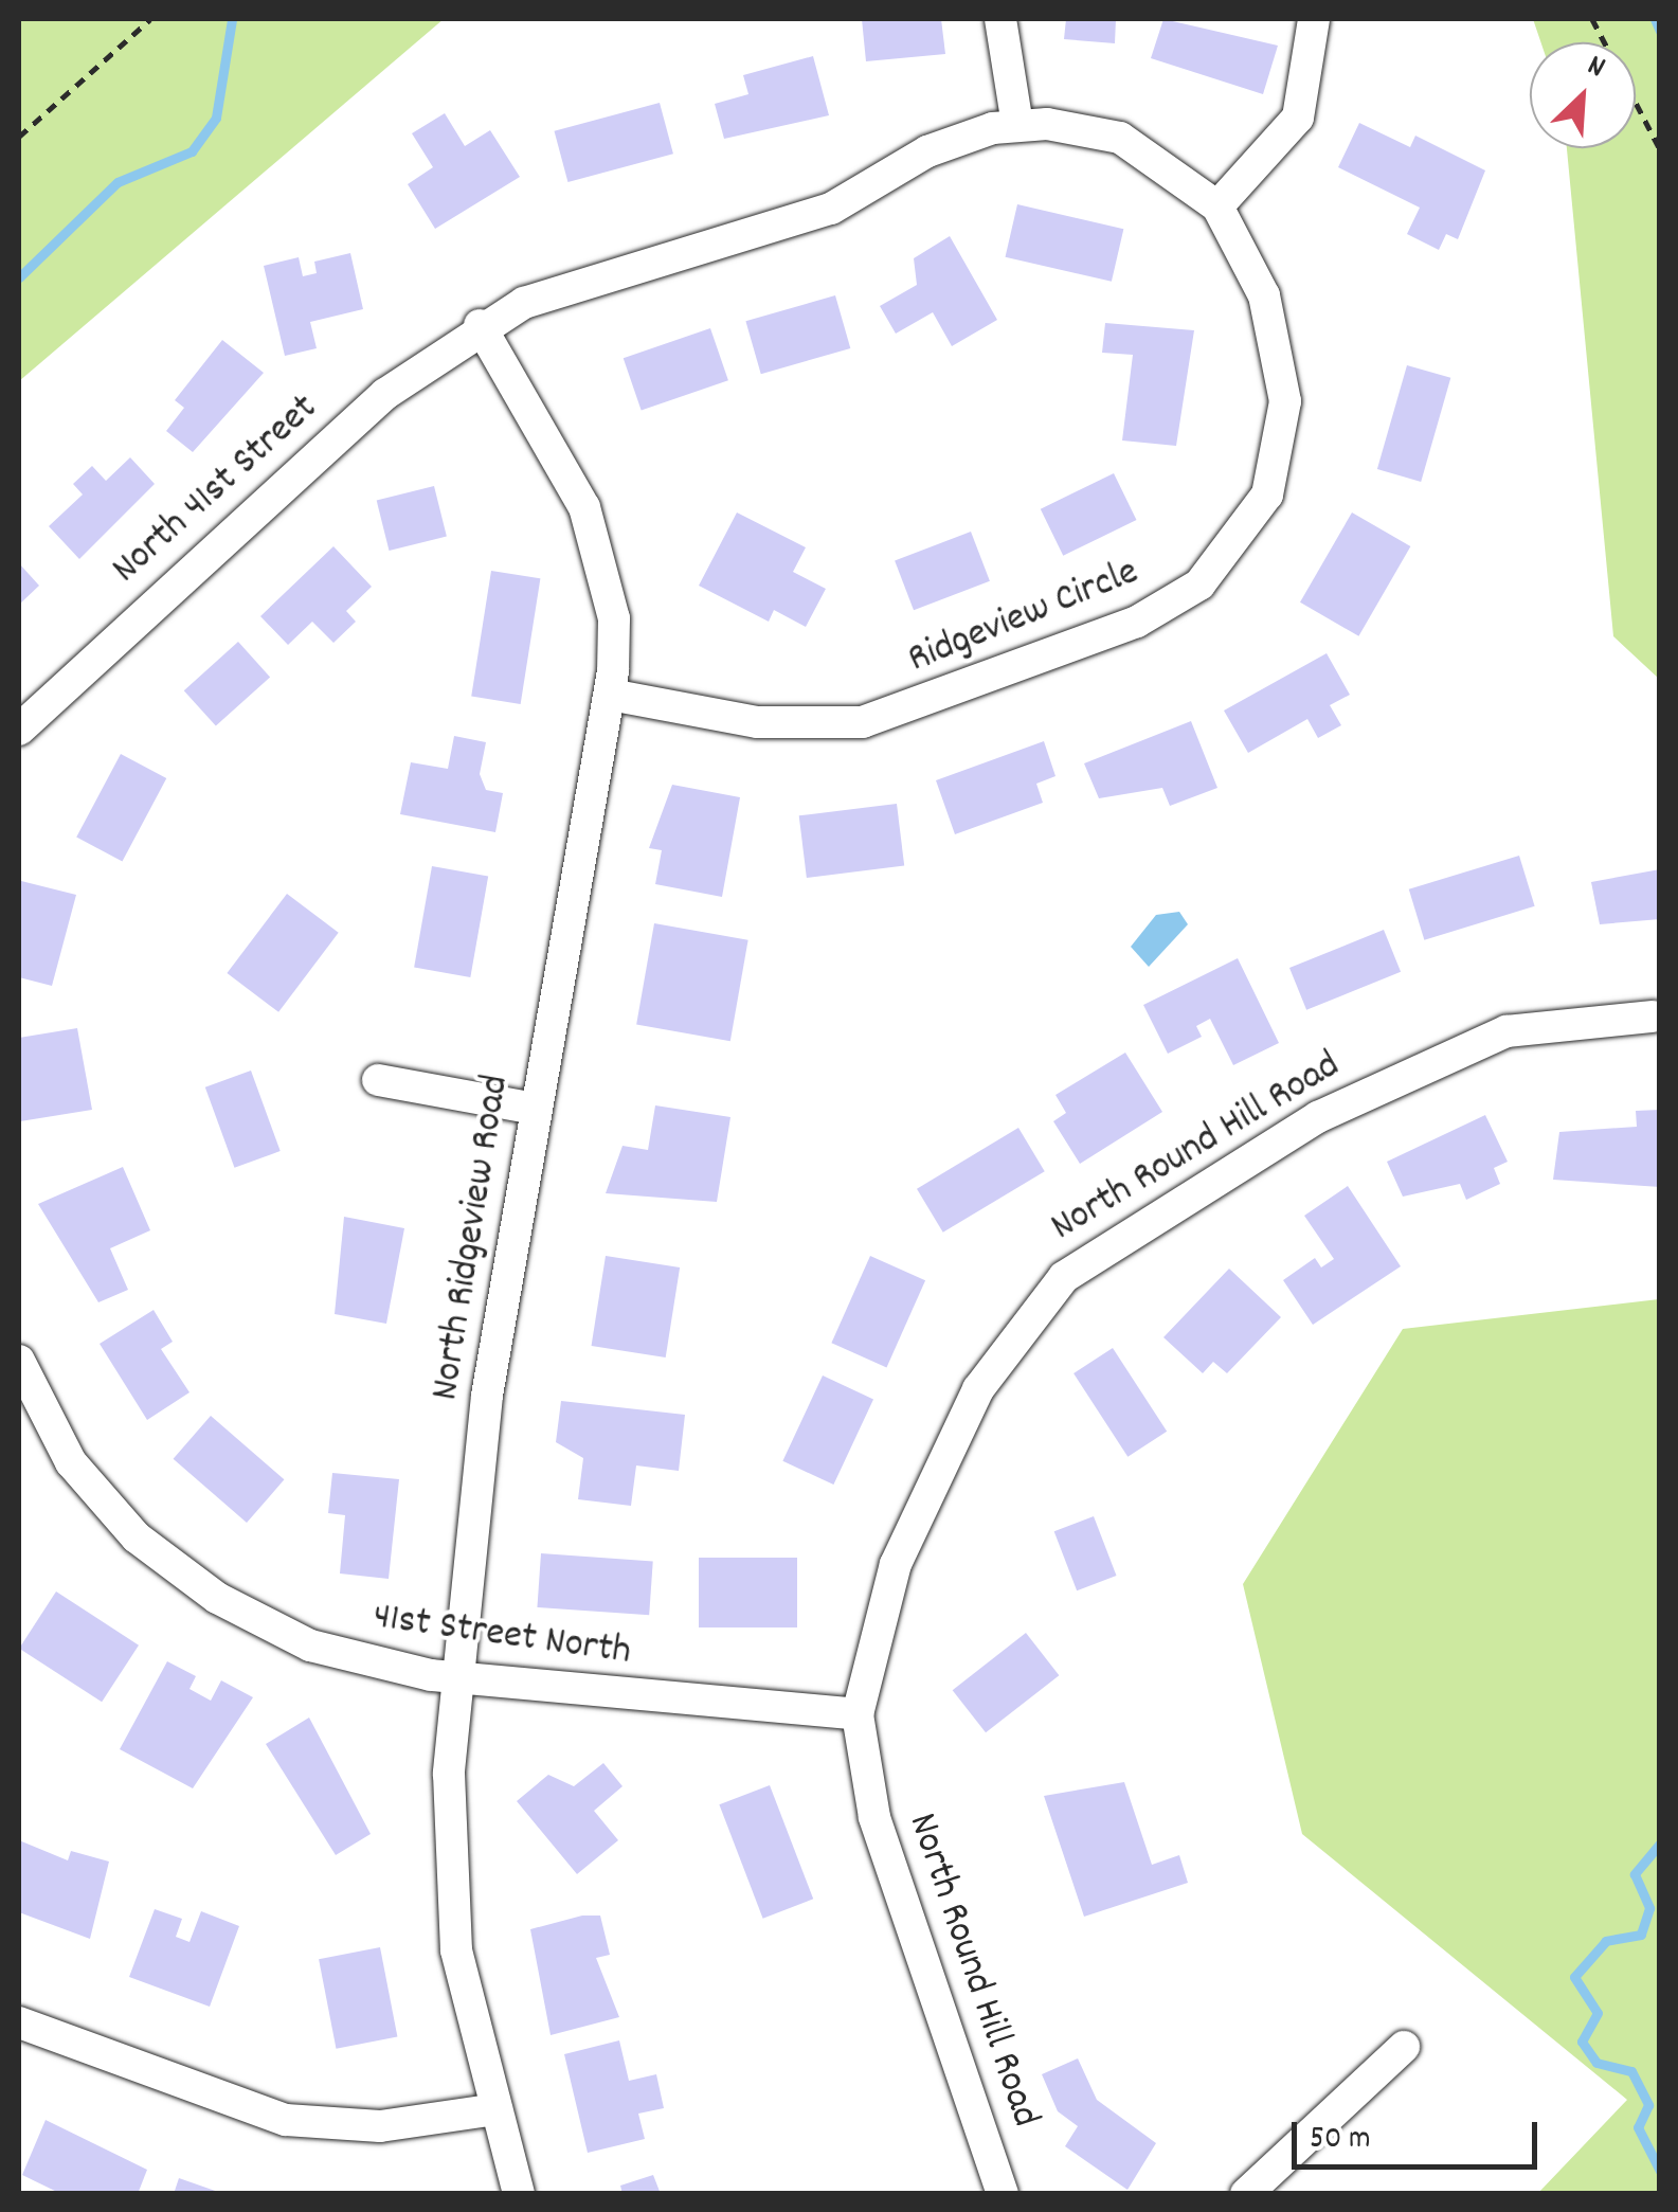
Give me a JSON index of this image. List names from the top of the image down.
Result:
{
  "streets": {
    "street": [
      "North 41st Street",
      "Ridgeview Circle",
      "North Round Hill Road",
      "North Ridgeview Road",
      "41st Street North"
    ]
  },
  "crossings": [
    ["North 41st Street", "Ridgeview Circle"],
    ["North 41st Street", "North Ridgeview Road"],
    ["Ridgeview Circle", "North Ridgeview Road"],
    ["North Round Hill Road", "41st Street North"],
    ["North Ridgeview Road", "41st Street North"]
  ],
  "scale_bar": "50 m",
  "north": "top right"
}
